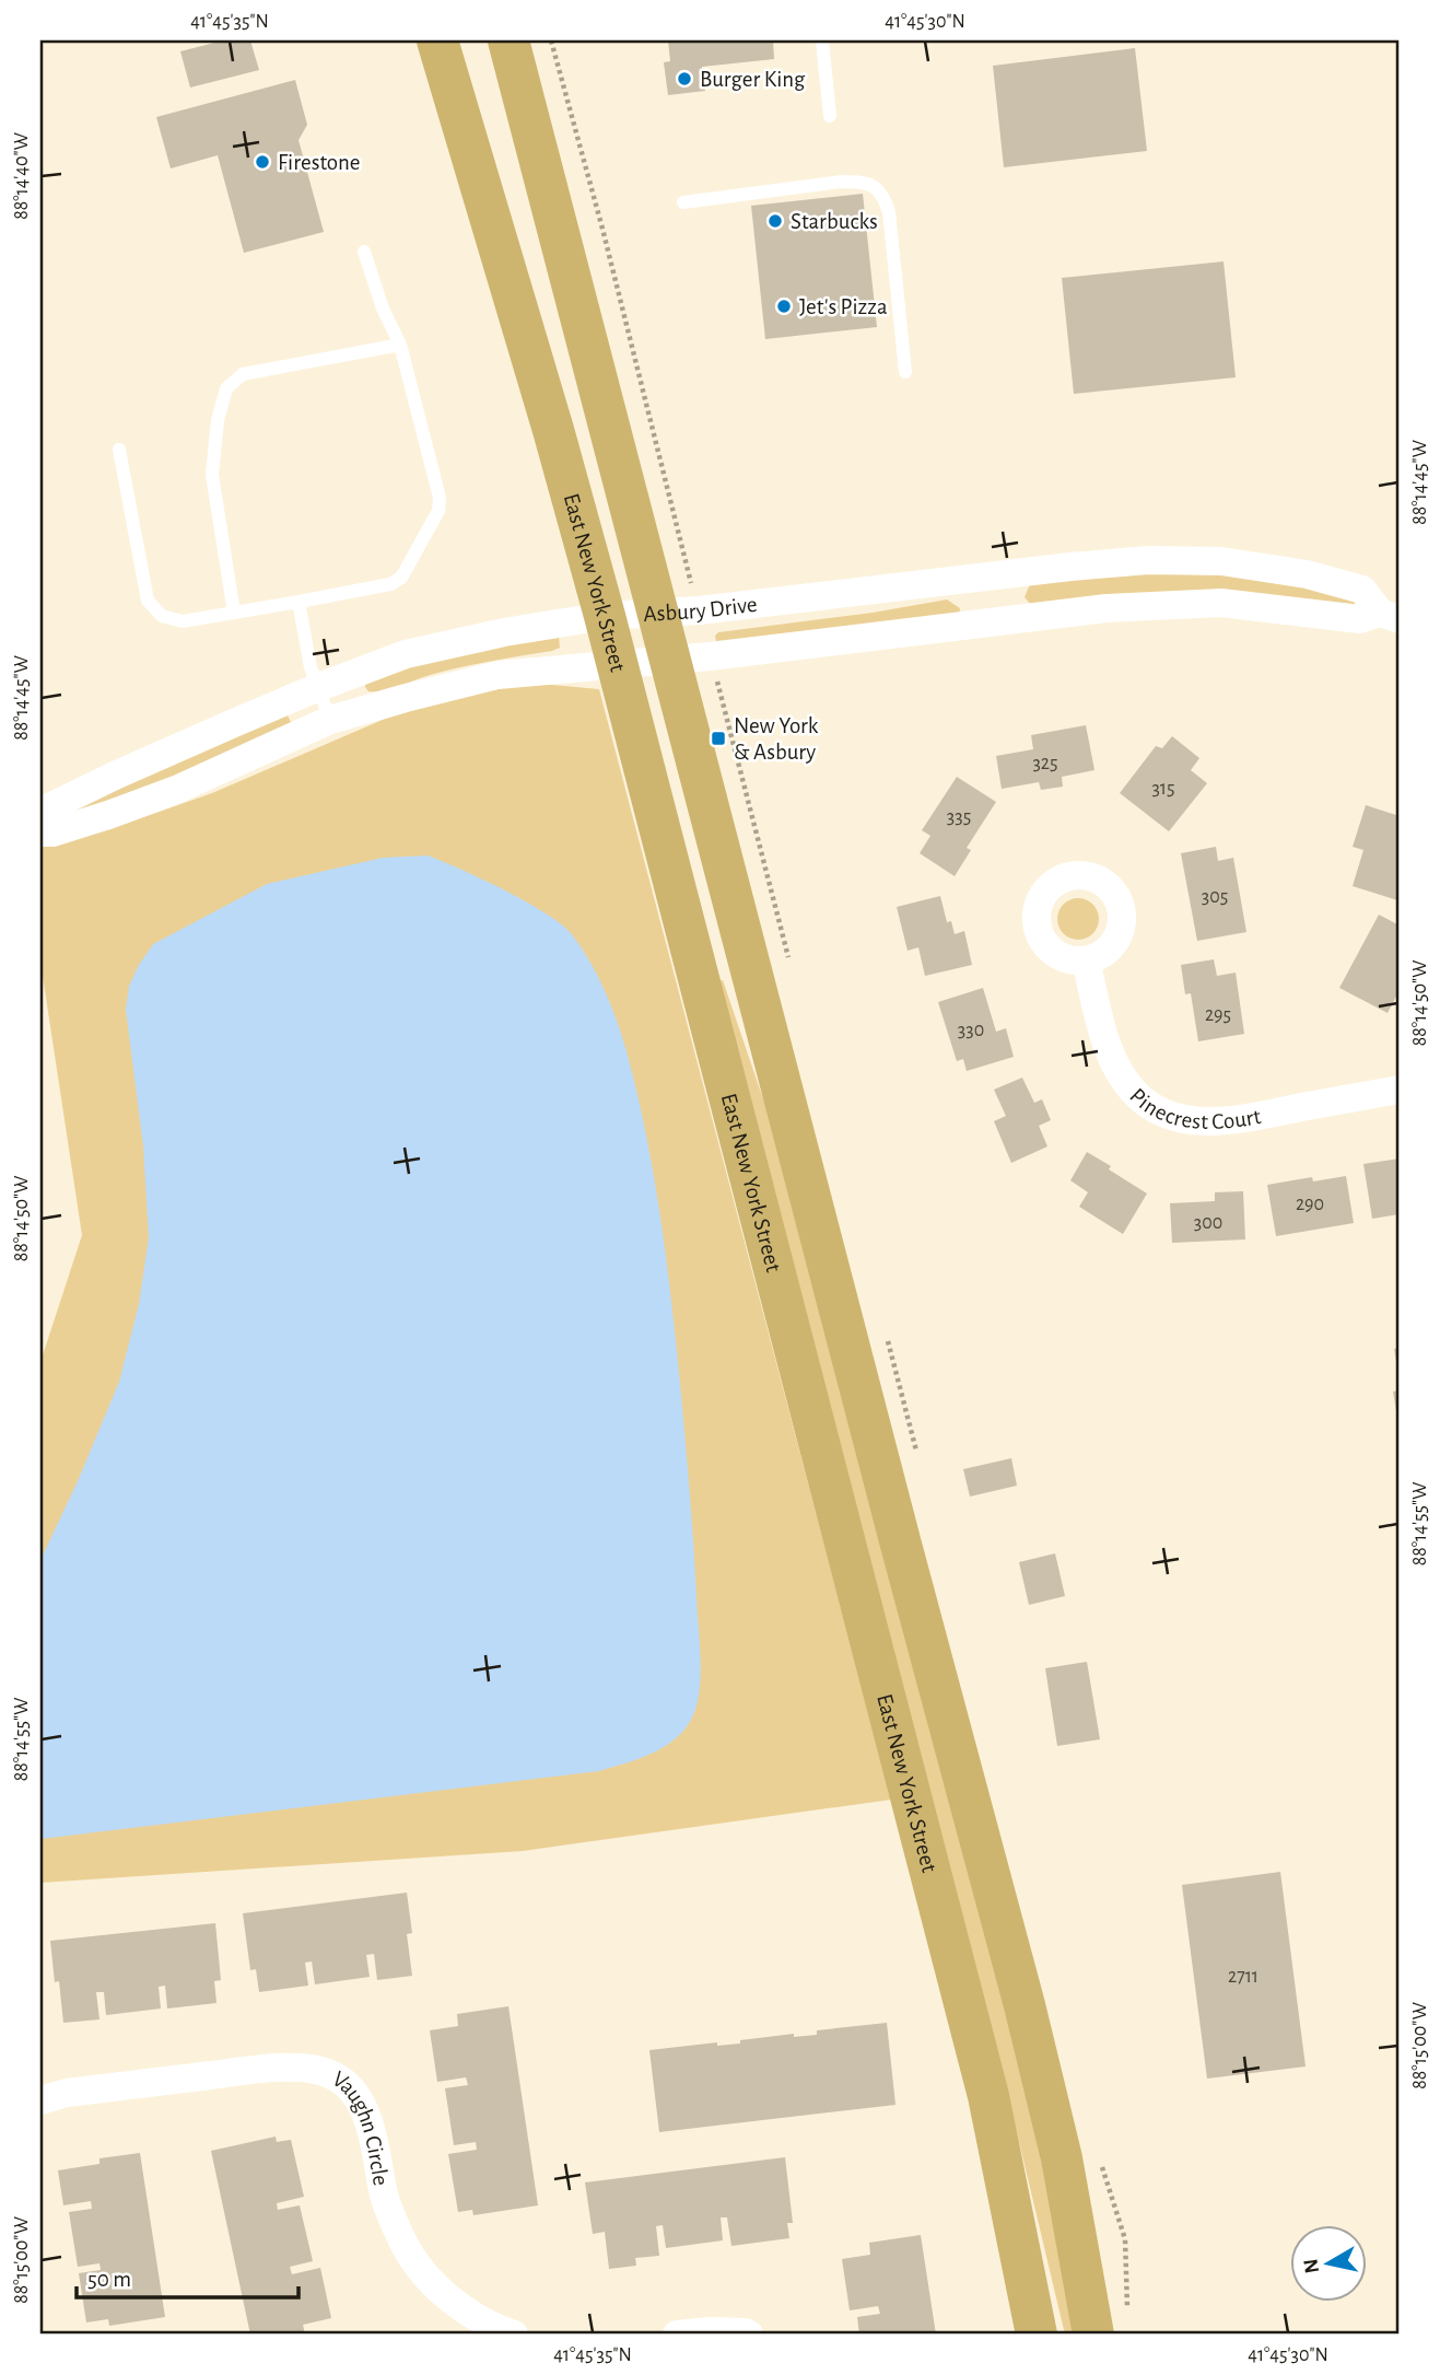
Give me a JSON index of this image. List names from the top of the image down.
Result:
{
  "streets": {
    "main road": ["East New York Street"],
    "street": ["Asbury Drive", "Pinecrest Court", "Vaughn Circle"]
  },
  "crossings": [
    ["East New York Street", "Asbury Drive"]
  ],
  "places": {
    "other": [
      "Burger King",
      "Firestone",
      "Starbucks",
      "Jet's Pizza"
    ],
    "transit": ["New York & Asbury"]
  },
  "house_numbers": [
    "325",
    "315",
    "335",
    "305",
    "295",
    "330",
    "290",
    "300",
    "2711"
  ],
  "scale_bar": "50 m",
  "north": "left",
  "coordinates": [
    "41°45'35\"N",
    "41°45'30\"N",
    "88°14'40\"W",
    "88°14'45\"W",
    "88°14'50\"W",
    "88°14'55\"W",
    "88°15'00\"W"
  ]
}
